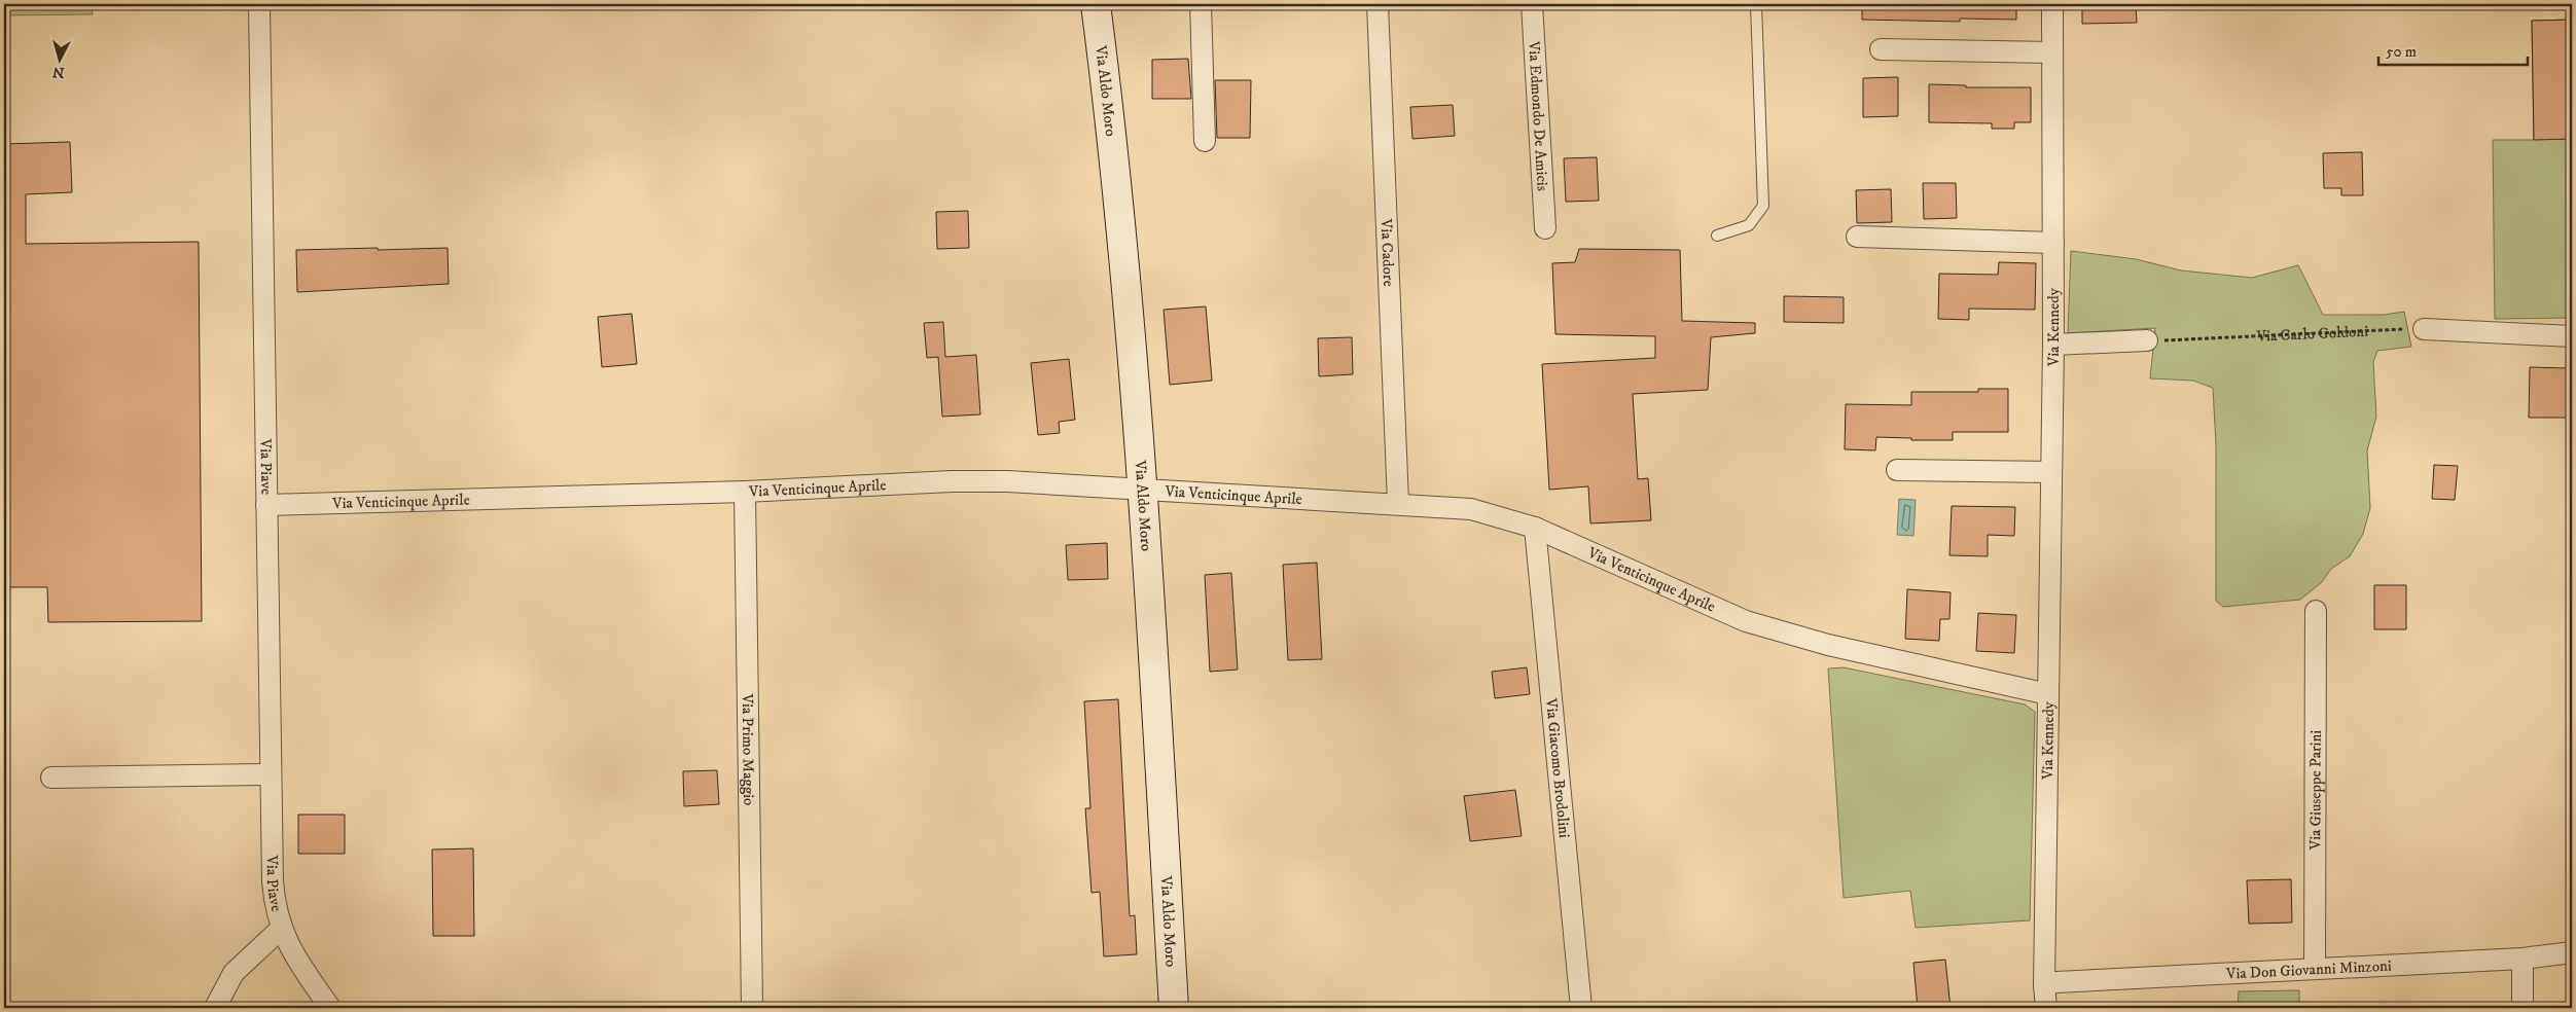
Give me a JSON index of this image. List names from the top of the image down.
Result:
{
  "streets": {
    "main road": ["Via Aldo Moro"],
    "street": [
      "Via Edmondo De Amicis",
      "Via Cadore",
      "Via Kennedy",
      "Via Piave",
      "Via Venticinque Aprile",
      "Via Primo Maggio",
      "Via Giacomo Brodolini",
      "Via Giuseppe Parini",
      "Via Don Giovanni Minzoni"
    ],
    "path": ["Via Carlo Goldoni"]
  },
  "crossings": [
    ["Via Aldo Moro", "Via Venticinque Aprile"],
    ["Via Cadore", "Via Venticinque Aprile"],
    ["Via Kennedy", "Via Venticinque Aprile"],
    ["Via Kennedy", "Via Don Giovanni Minzoni"],
    ["Via Piave", "Via Venticinque Aprile"],
    ["Via Venticinque Aprile", "Via Primo Maggio"],
    ["Via Venticinque Aprile", "Via Giacomo Brodolini"],
    ["Via Giuseppe Parini", "Via Don Giovanni Minzoni"]
  ],
  "scale_bar": "50 m",
  "north": "bottom"
}
